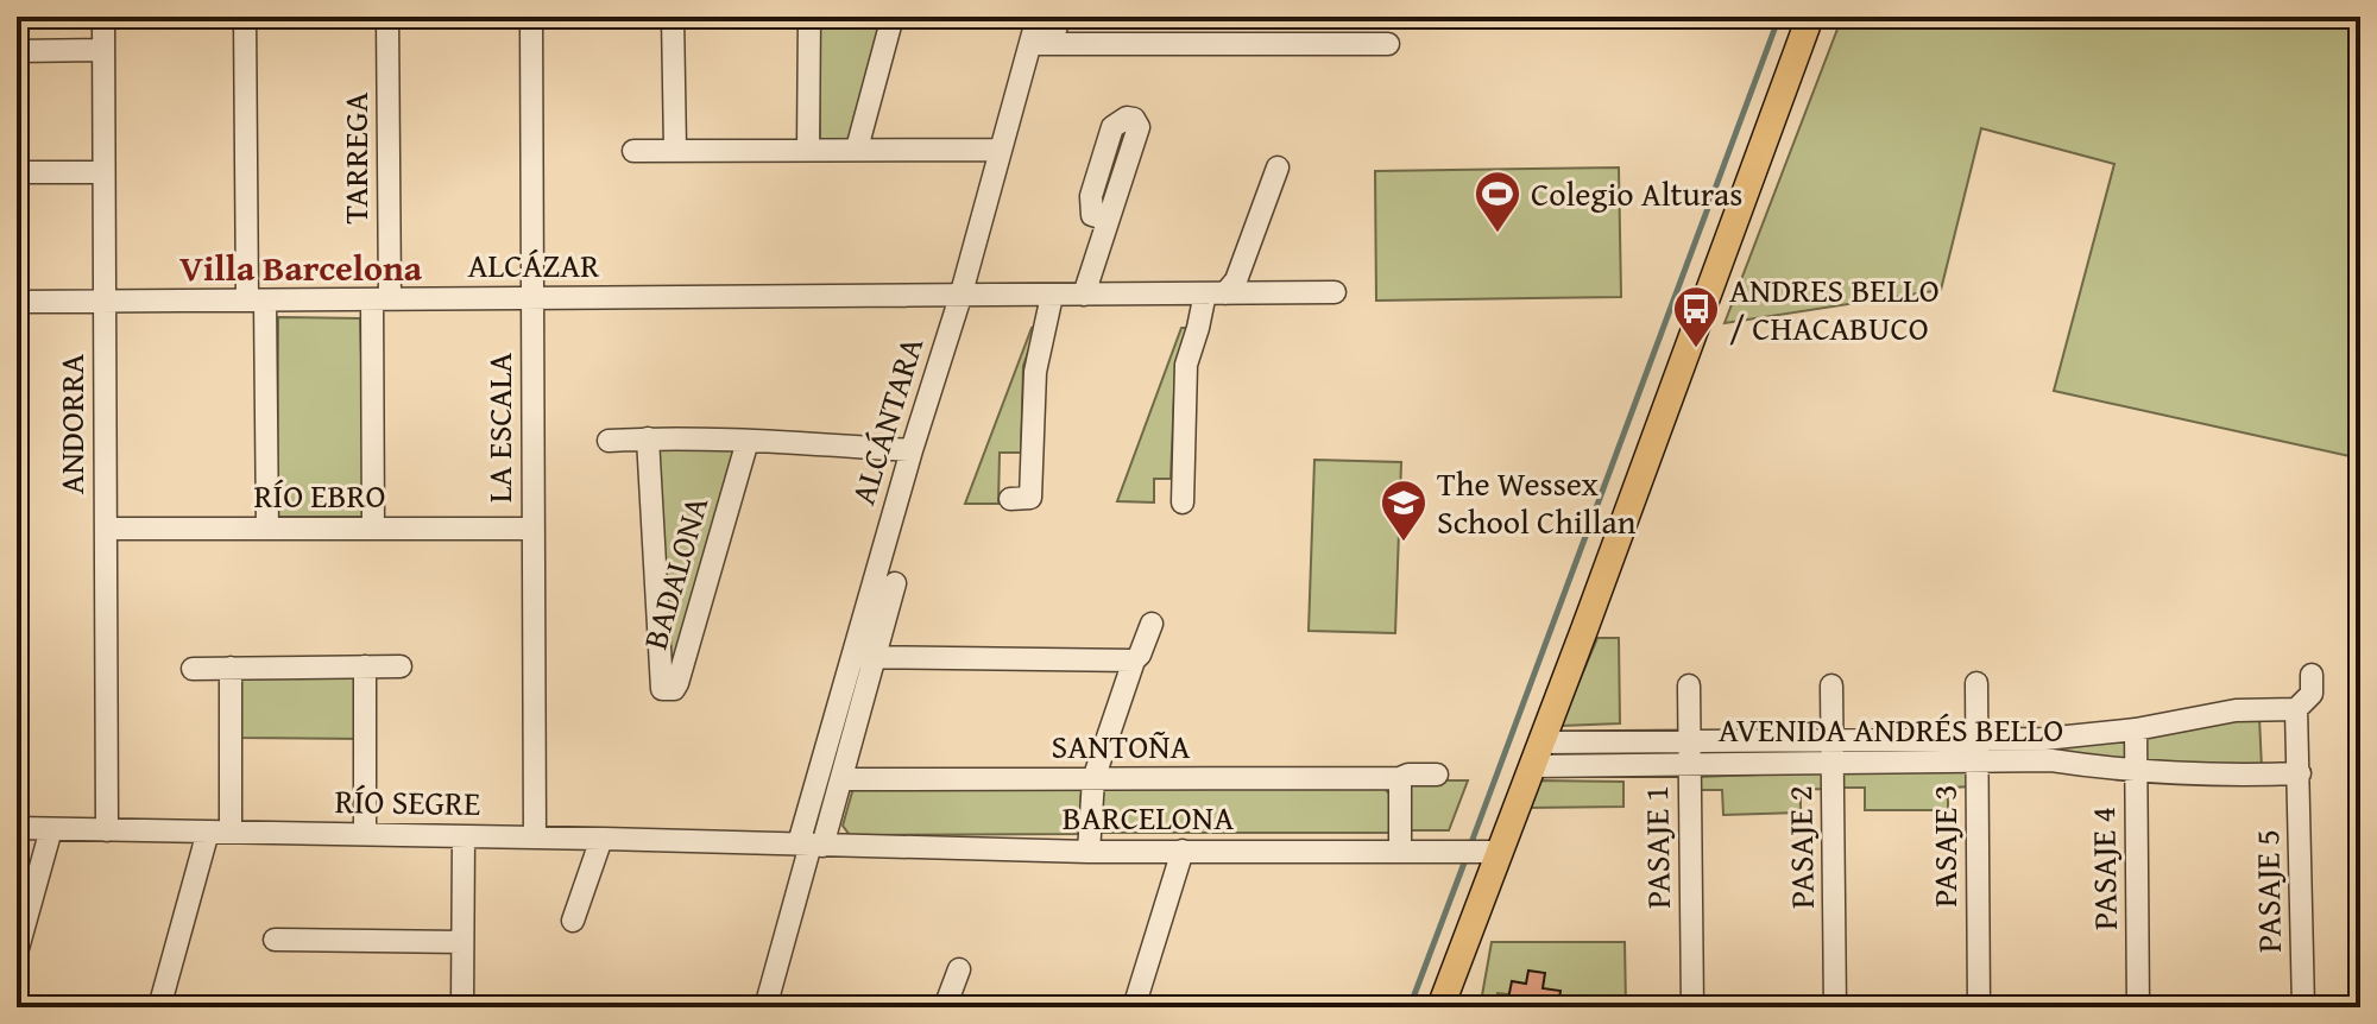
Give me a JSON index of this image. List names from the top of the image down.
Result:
{
  "streets": {
    "street": [
      "TARREGA",
      "ALCÁZAR",
      "ALCÁNTARA",
      "ANDORRA",
      "LA ESCALA",
      "RÍO EBRO",
      "BADALONA",
      "AVENIDA ANDRÉS BELLO",
      "SANTOÑA",
      "RÍO SEGRE",
      "BARCELONA",
      "PASAJE 3",
      "PASAJE 1",
      "PASAJE 2",
      "PASAJE 4",
      "PASAJE 5"
    ]
  },
  "crossings": [
    ["TARREGA", "ALCÁZAR"],
    ["TARREGA", "RÍO EBRO"],
    ["ALCÁZAR", "ALCÁNTARA"],
    ["ALCÁZAR", "ANDORRA"],
    ["ALCÁZAR", "LA ESCALA"],
    ["ALCÁNTARA", "SANTOÑA"],
    ["ALCÁNTARA", "RÍO SEGRE"],
    ["ALCÁNTARA", "BARCELONA"],
    ["ANDORRA", "RÍO EBRO"],
    ["ANDORRA", "RÍO SEGRE"],
    ["LA ESCALA", "RÍO EBRO"],
    ["LA ESCALA", "RÍO SEGRE"],
    ["AVENIDA ANDRÉS BELLO", "PASAJE 3"],
    ["AVENIDA ANDRÉS BELLO", "PASAJE 1"],
    ["AVENIDA ANDRÉS BELLO", "PASAJE 2"],
    ["AVENIDA ANDRÉS BELLO", "PASAJE 4"],
    ["AVENIDA ANDRÉS BELLO", "PASAJE 5"],
    ["RÍO SEGRE", "BARCELONA"]
  ],
  "districts": ["Villa Barcelona"],
  "places": {
    "sports": ["Colegio Alturas"],
    "bus stop": ["ANDRES BELLO / CHACABUCO"],
    "school or university": ["The Wessex School Chillan"]
  }
}
